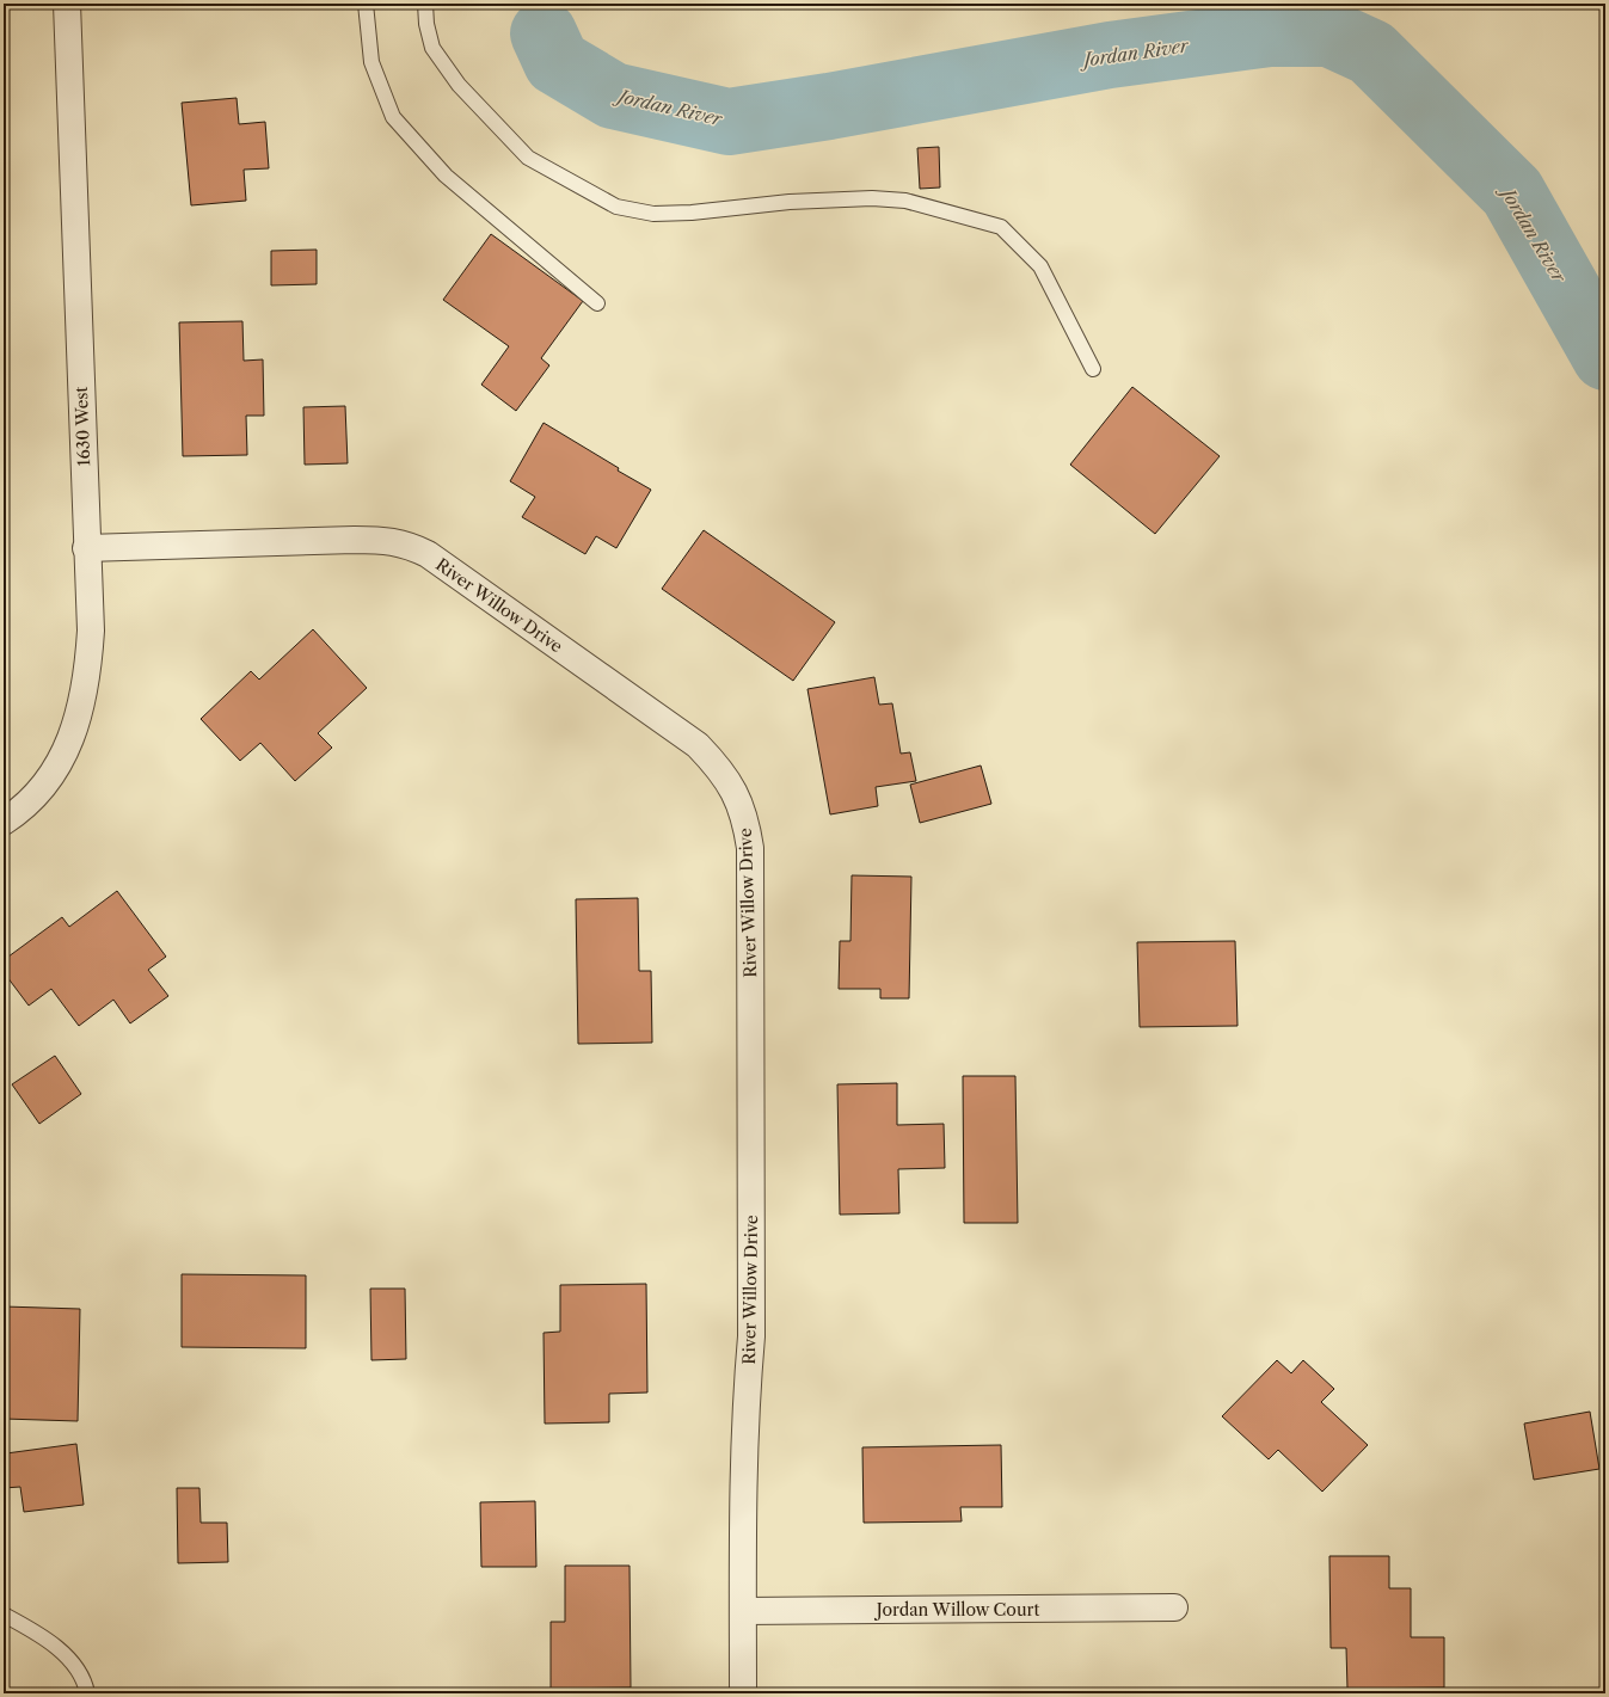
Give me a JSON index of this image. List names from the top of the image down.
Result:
{
  "streets": {
    "street": ["1630 West", "River Willow Drive", "Jordan Willow Court"]
  },
  "crossings": [
    ["1630 West", "River Willow Drive"],
    ["River Willow Drive", "Jordan Willow Court"]
  ],
  "water": ["Jordan River"]
}
